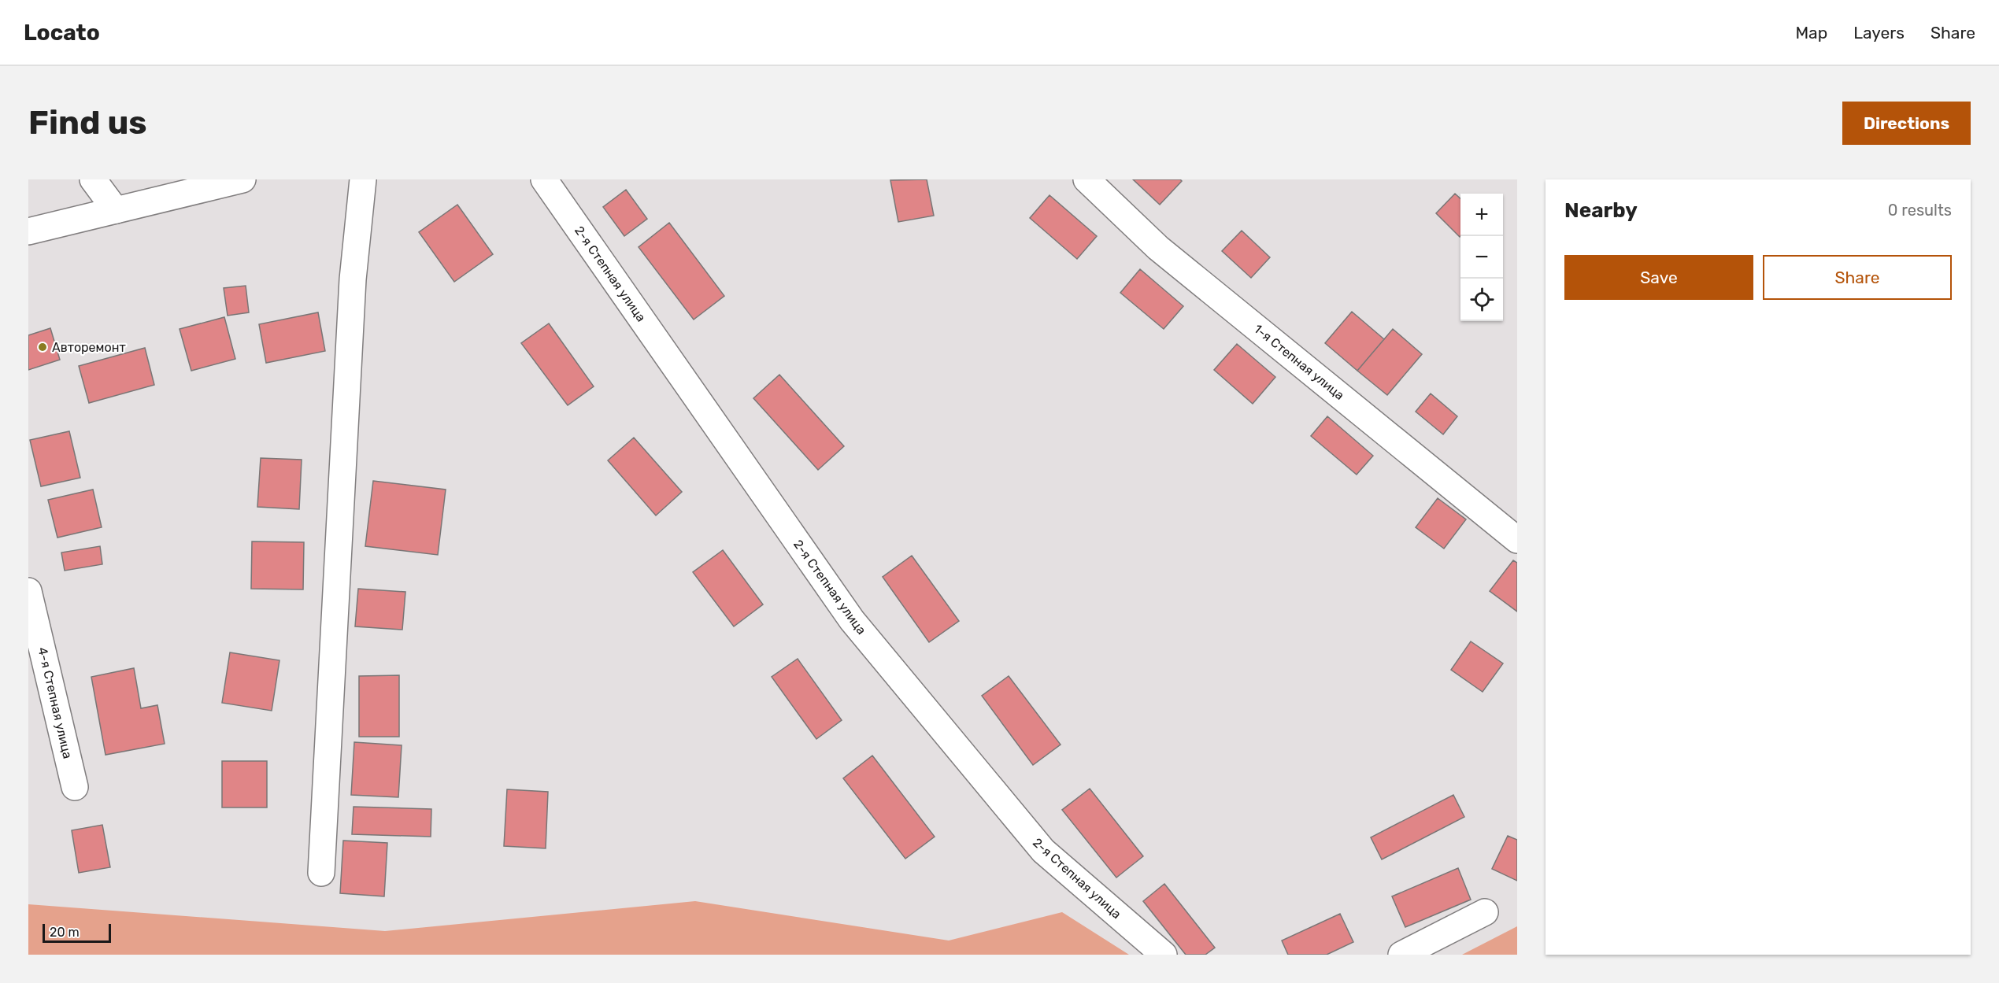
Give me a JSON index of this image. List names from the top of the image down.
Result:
{
  "streets": {
    "street": ["2-я Степная улица", "1-я Степная улица", "4-я Степная улица"]
  },
  "places": ["Авторемонт"],
  "scale_bar": "20 m",
  "page": {
    "header": "Locato",
    "nav": ["Map", "Layers", "Share"],
    "buttons": [
      "Directions",
      ["Save", "Share"]
    ],
    "title": "Find us",
    "heading": ["Nearby", "0 results"],
    "map_buttons": ["+", "−"],
    "scale": "20 m"
  }
}
